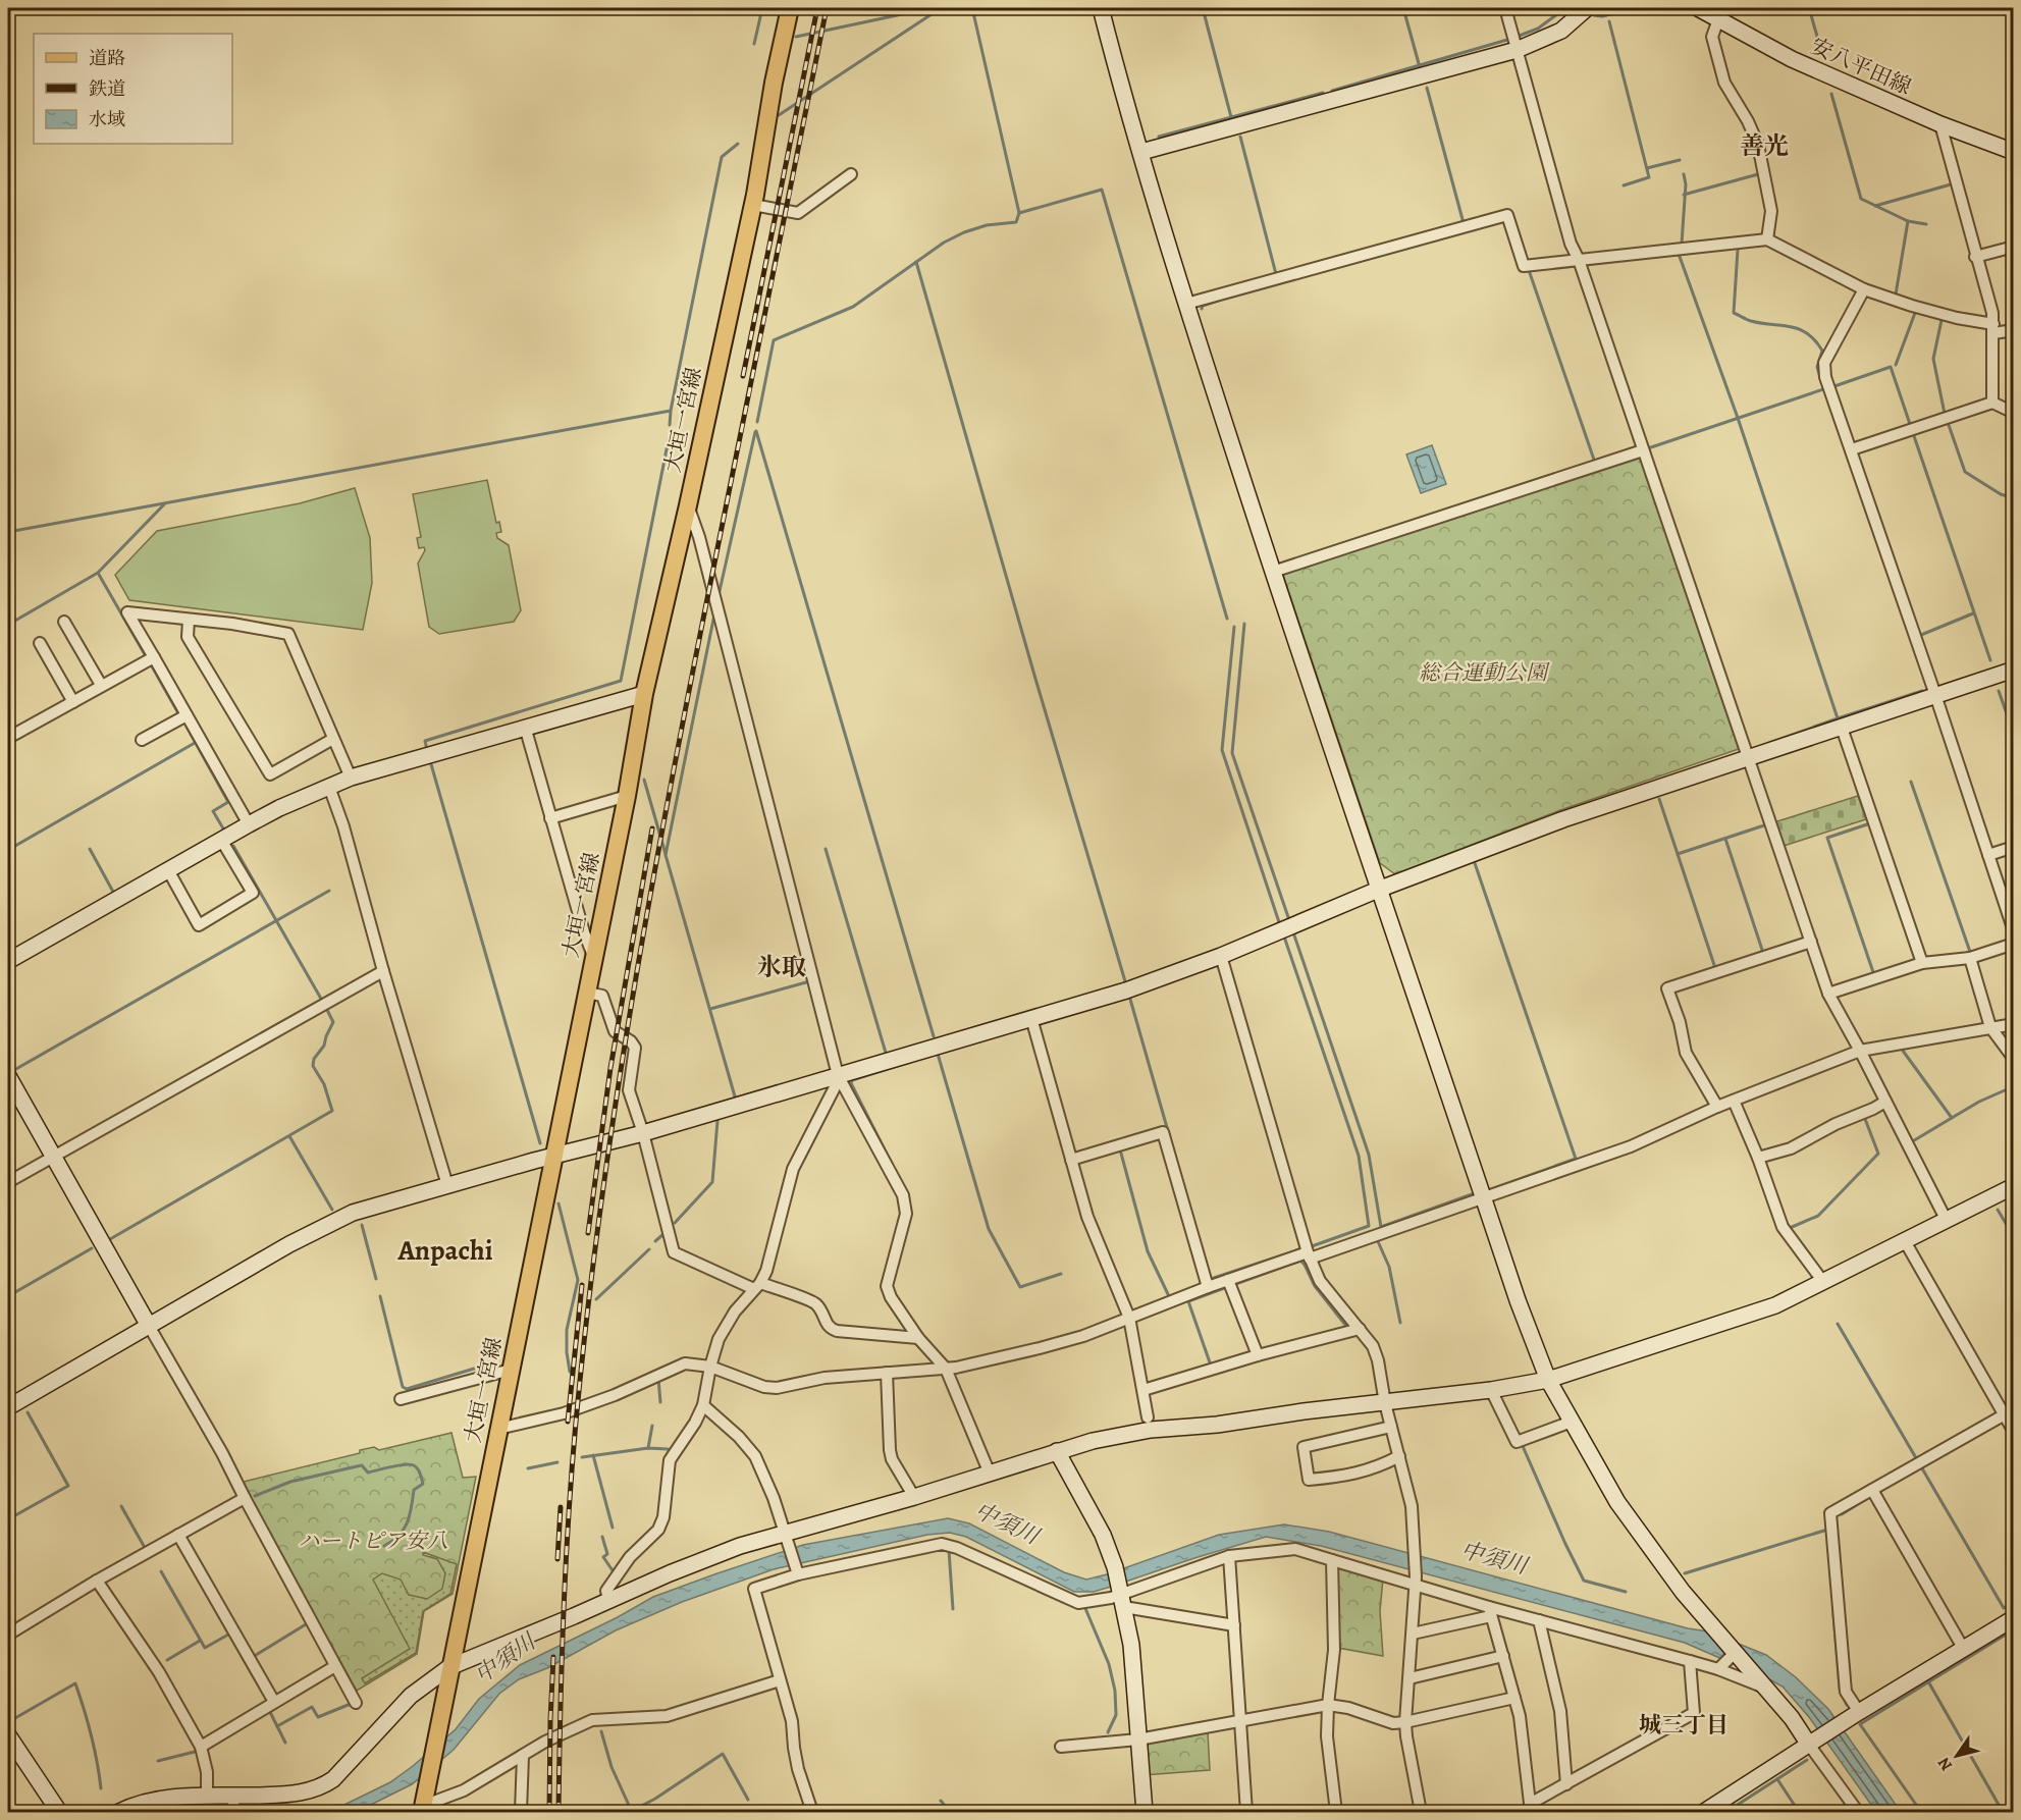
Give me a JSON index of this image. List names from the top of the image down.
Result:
{
  "streets": {
    "main road": ["大垣一宮線"],
    "street": ["安八平田線"]
  },
  "districts": [
    "善光",
    "氷取",
    "Anpachi",
    "城三丁目"
  ],
  "water": ["中須川"],
  "parks": ["総合運動公園", "ハートピア安八"],
  "legend": ["道路", "鉄道", "水域"],
  "north": "bottom left"
}
